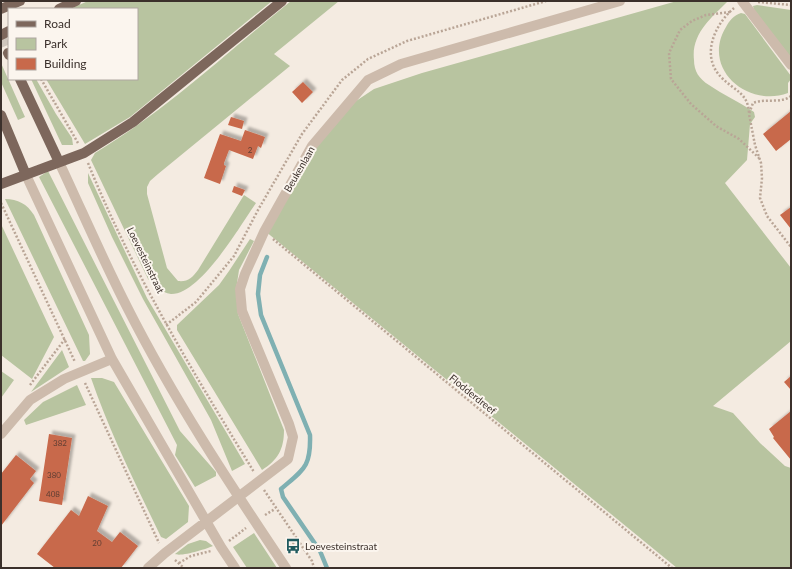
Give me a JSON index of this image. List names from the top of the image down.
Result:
{
  "streets": {
    "street": ["Beukenlaan"],
    "path": ["Loevesteinstraat", "Flodderdreef"]
  },
  "crossings": [
    ["Beukenlaan", "Loevesteinstraat"],
    ["Beukenlaan", "Flodderdreef"]
  ],
  "places": {
    "bus stop": ["Loevesteinstraat"]
  },
  "house_numbers": [
    "2",
    "382",
    "380",
    "408",
    "20"
  ],
  "legend": ["Road", "Park", "Building"]
}
